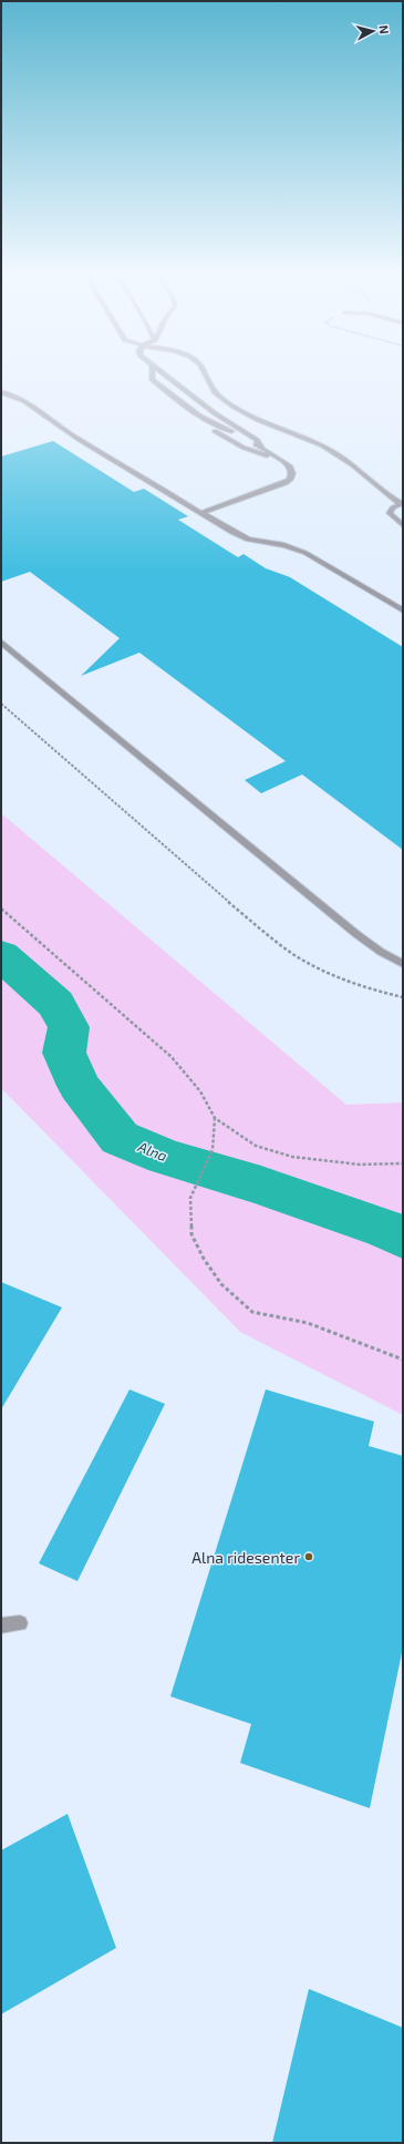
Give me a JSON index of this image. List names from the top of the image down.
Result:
{
  "water": ["Alna"],
  "places": ["Alna ridesenter"],
  "north": "right"
}
